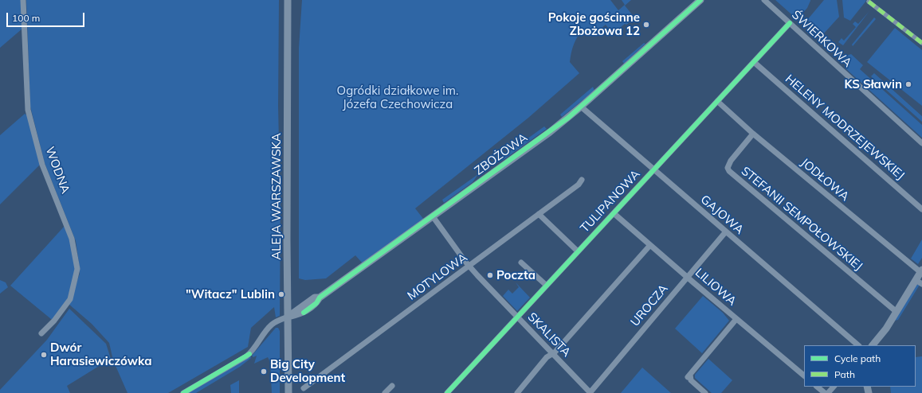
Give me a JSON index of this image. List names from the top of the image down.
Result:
{
  "streets": {
    "street": [
      "ŚWIERKOWA",
      "HELENY MODRZEJEWSKIEJ",
      "ZBOŻOWA",
      "WODNA",
      "JODŁOWA",
      "ALEJA WARSZAWSKA",
      "TULIPANOWA",
      "GAJOWA",
      "STEFANII SEMPOŁOWSKIEJ",
      "MOTYLOWA",
      "LILIOWA",
      "UROCZA",
      "SKALISTA"
    ]
  },
  "crossings": [
    ["ŚWIERKOWA", "TULIPANOWA"],
    ["HELENY MODRZEJEWSKIEJ", "TULIPANOWA"],
    ["ZBOŻOWA", "ALEJA WARSZAWSKA"],
    ["ZBOŻOWA", "GAJOWA"],
    ["ZBOŻOWA", "SKALISTA"],
    ["JODŁOWA", "TULIPANOWA"],
    ["JODŁOWA", "STEFANII SEMPOŁOWSKIEJ"],
    ["TULIPANOWA", "GAJOWA"],
    ["TULIPANOWA", "LILIOWA"],
    ["TULIPANOWA", "SKALISTA"],
    ["GAJOWA", "UROCZA"],
    ["MOTYLOWA", "SKALISTA"],
    ["LILIOWA", "UROCZA"],
    ["UROCZA", "SKALISTA"]
  ],
  "parks": ["Ogródki działkowe im. Józefa Czechowicza"],
  "places": [
    "Pokoje gościnne Zbożowa 12",
    "KS Sławin",
    "Poczta",
    "\"Witacz\" Lublin",
    "Dwór Harasiewiczówka",
    "Big City Development"
  ],
  "legend": ["Cycle path", "Path"],
  "scale_bar": "100 m"
}
